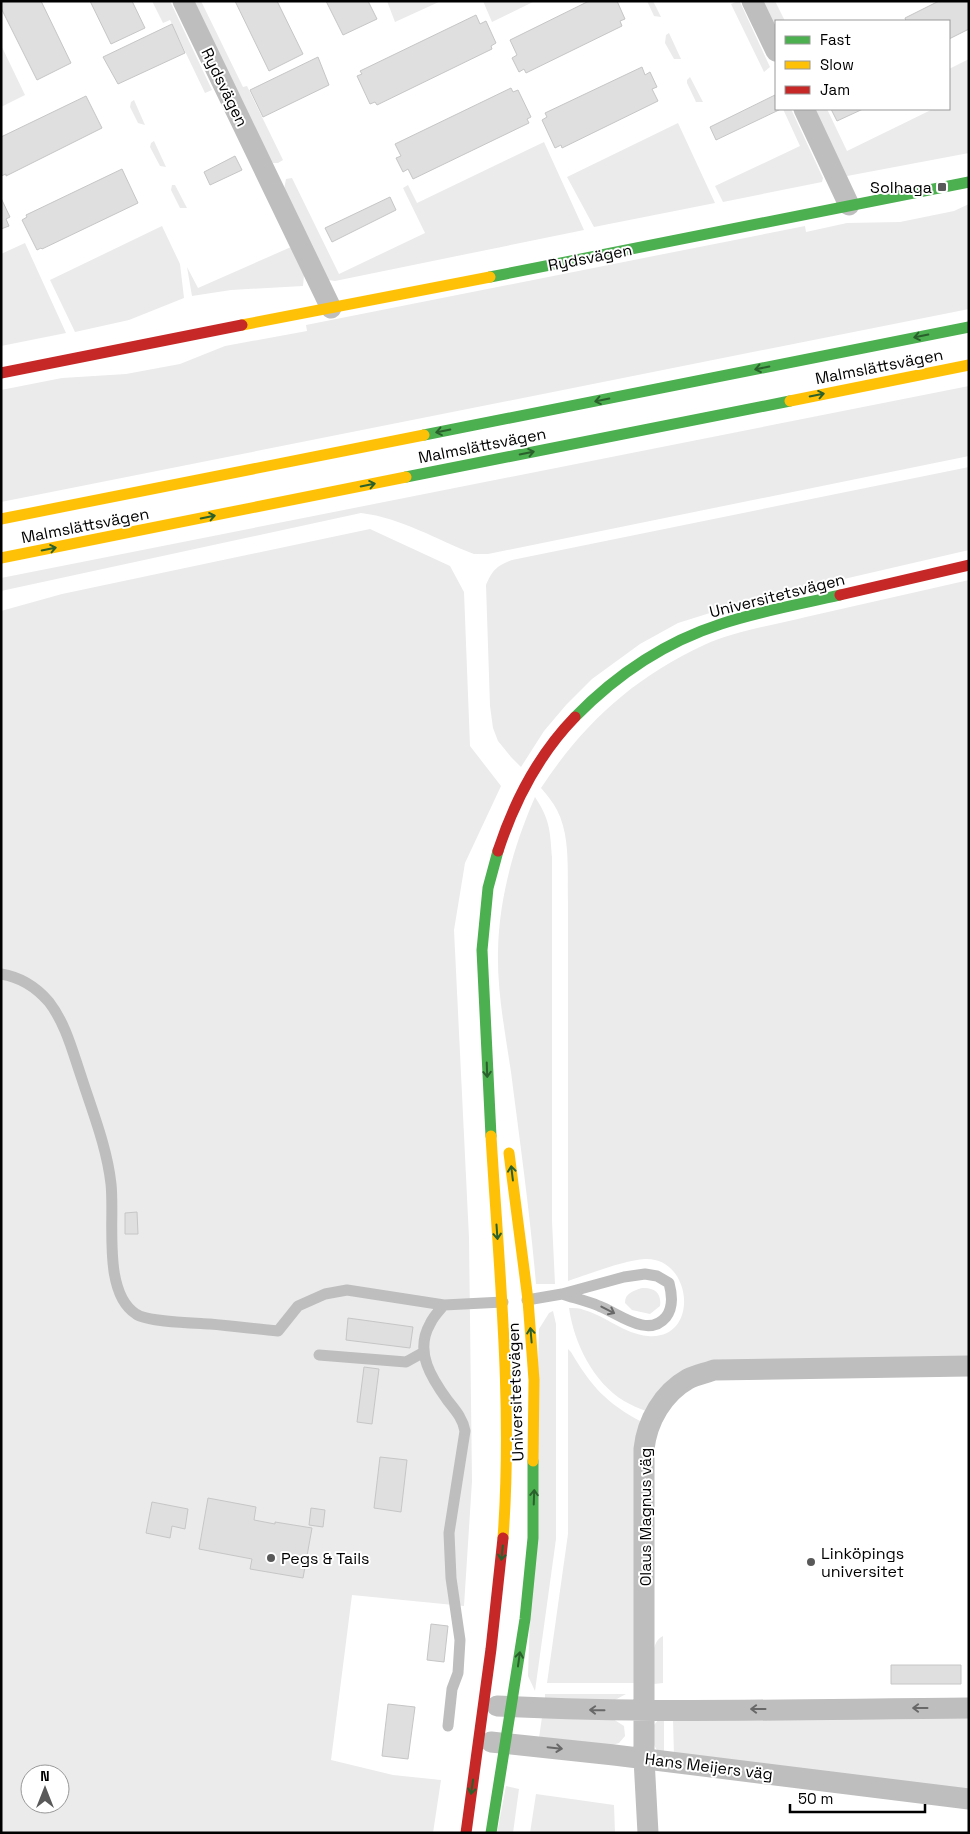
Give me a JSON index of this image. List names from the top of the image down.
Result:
{
  "streets": {
    "main road": ["Rydsvägen", "Malmslättsvägen", "Universitetsvägen"],
    "street": ["Olaus Magnus väg", "Hans Meijers väg"]
  },
  "crossings": [
    ["Universitetsvägen", "Hans Meijers väg"],
    ["Olaus Magnus väg", "Hans Meijers väg"]
  ],
  "places": {
    "transit": ["Solhaga"],
    "other": ["Pegs & Tails", "Linköpings universitet"]
  },
  "legend": ["Fast", "Slow", "Jam"],
  "scale_bar": "50 m",
  "north": "top"
}
